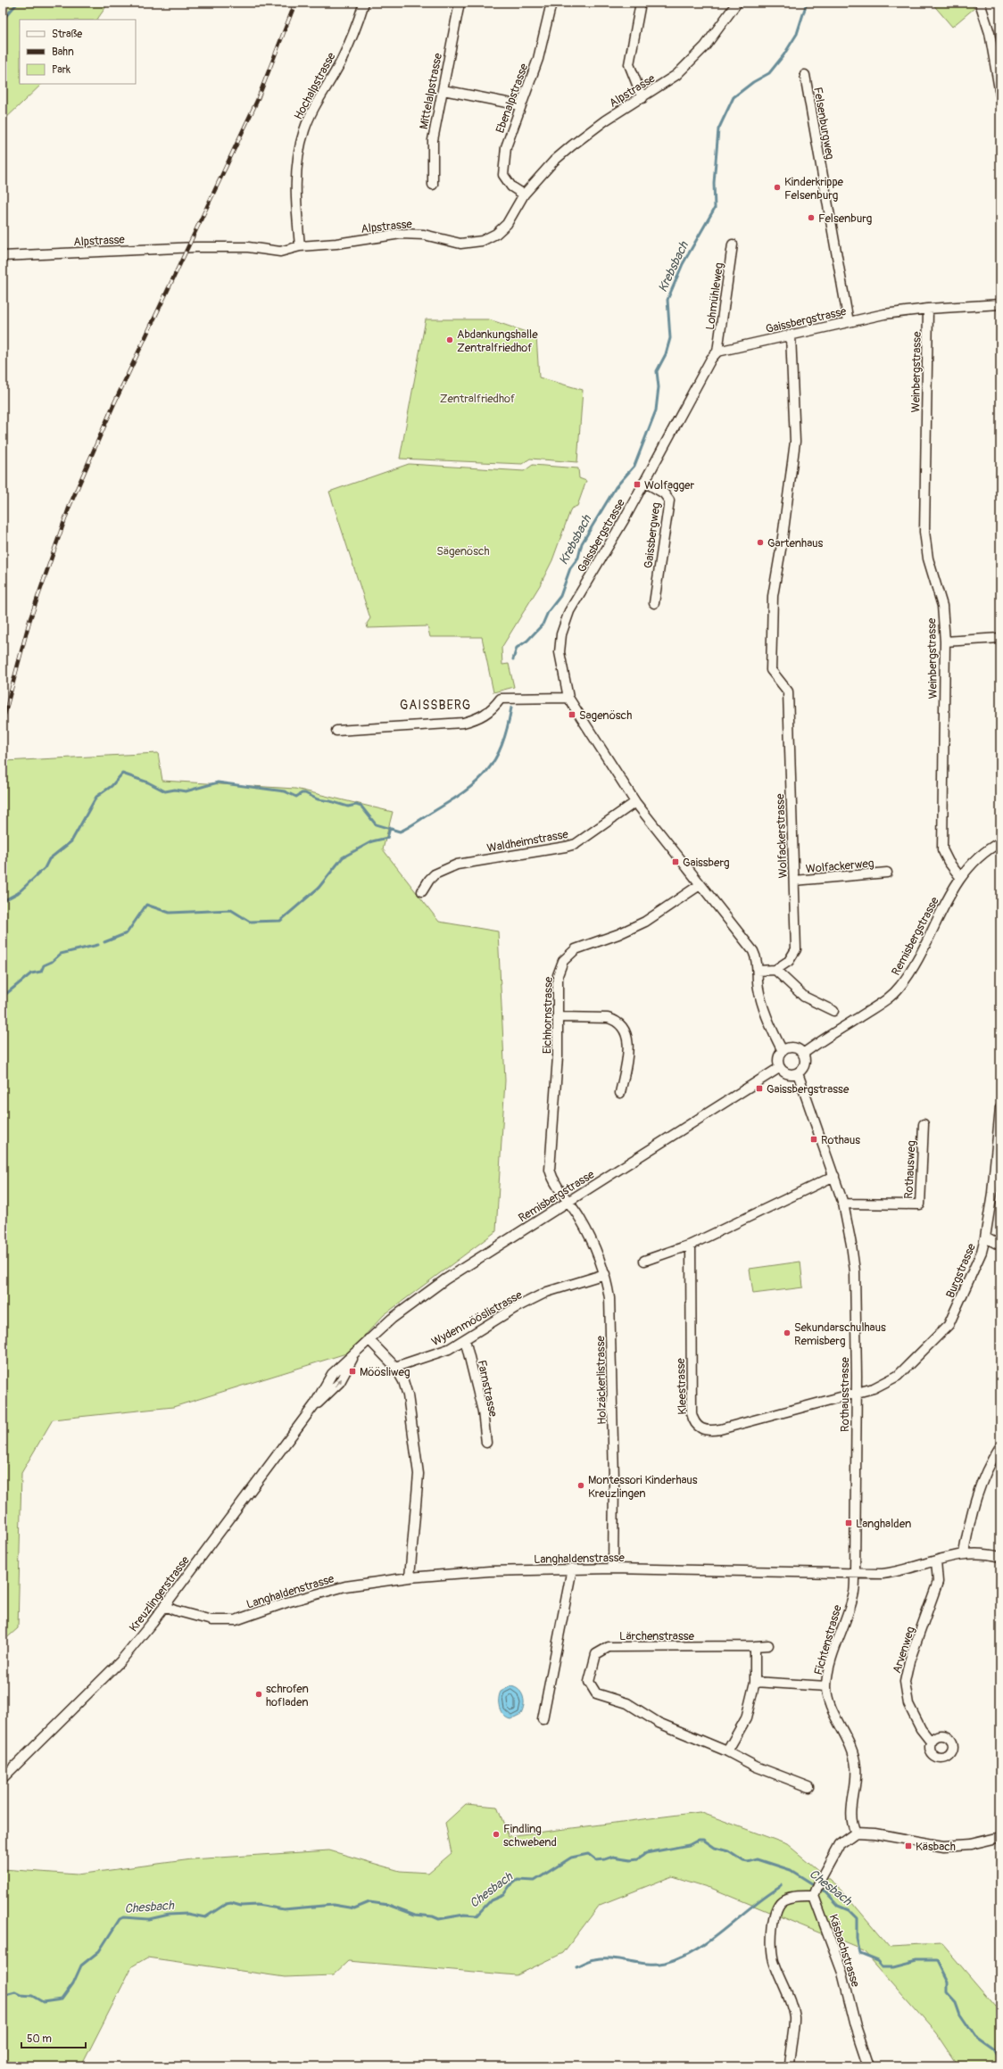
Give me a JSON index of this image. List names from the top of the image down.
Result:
{
  "streets": {
    "street": [
      "Hochalpstrasse",
      "Alpstrasse",
      "Mittelalpstrasse",
      "Ebenalpstrasse",
      "Felsenburgweg",
      "Lohmühleweg",
      "Gaissbergstrasse",
      "Weinbergstrasse",
      "Gaissbergweg",
      "Wolfackerstrasse",
      "Waldheimstrasse",
      "Wolfackerweg",
      "Remisbergstrasse",
      "Eichhornstrasse",
      "Rothausweg",
      "Burgstrasse",
      "Wydenmööslistrasse",
      "Holzäckerlistrasse",
      "Kleestrasse",
      "Farnstrasse",
      "Rothausstrasse",
      "Langhaldenstrasse",
      "Kreuzlingerstrasse",
      "Lärchenstrasse",
      "Fichtenstrasse",
      "Arvenweg",
      "Käsbachstrasse"
    ]
  },
  "crossings": [
    ["Hochalpstrasse", "Alpstrasse"],
    ["Alpstrasse", "Ebenalpstrasse"],
    ["Felsenburgweg", "Gaissbergstrasse"],
    ["Lohmühleweg", "Gaissbergstrasse"],
    ["Gaissbergstrasse", "Weinbergstrasse"],
    ["Gaissbergstrasse", "Gaissbergweg"],
    ["Gaissbergstrasse", "Wolfackerstrasse"],
    ["Gaissbergstrasse", "Waldheimstrasse"],
    ["Gaissbergstrasse", "Remisbergstrasse"],
    ["Gaissbergstrasse", "Eichhornstrasse"],
    ["Gaissbergstrasse", "Rothausstrasse"],
    ["Weinbergstrasse", "Remisbergstrasse"],
    ["Wolfackerstrasse", "Wolfackerweg"],
    ["Remisbergstrasse", "Eichhornstrasse"],
    ["Remisbergstrasse", "Holzäckerlistrasse"],
    ["Remisbergstrasse", "Rothausstrasse"],
    ["Remisbergstrasse", "Kreuzlingerstrasse"],
    ["Eichhornstrasse", "Holzäckerlistrasse"],
    ["Rothausweg", "Rothausstrasse"],
    ["Burgstrasse", "Kleestrasse"],
    ["Burgstrasse", "Rothausstrasse"],
    ["Wydenmööslistrasse", "Holzäckerlistrasse"],
    ["Wydenmööslistrasse", "Farnstrasse"],
    ["Holzäckerlistrasse", "Langhaldenstrasse"],
    ["Kleestrasse", "Rothausstrasse"],
    ["Rothausstrasse", "Langhaldenstrasse"],
    ["Rothausstrasse", "Fichtenstrasse"],
    ["Langhaldenstrasse", "Kreuzlingerstrasse"],
    ["Langhaldenstrasse", "Fichtenstrasse"],
    ["Langhaldenstrasse", "Arvenweg"]
  ],
  "districts": ["GAISSBERG"],
  "water": ["Krebsbach", "Chesbach"],
  "parks": ["Zentralfriedhof", "Sägenösch"],
  "places": {
    "other": [
      "Kinderkrippe Felsenburg",
      "Felsenburg",
      "Abdankungshalle Zentralfriedhof",
      "Gartenhaus",
      "Sekundarschulhaus Remisberg",
      "Montessori Kinderhaus Kreuzlingen",
      "schrofen hofladen",
      "Findling schwebend"
    ],
    "transit": [
      "Wolfagger",
      "Sagenösch",
      "Gaissberg",
      "Gaissbergstrasse",
      "Rothaus",
      "Möösliweg",
      "Langhalden",
      "Käsbach"
    ]
  },
  "legend": ["Straße", "Bahn", "Park"],
  "scale_bar": "50 m"
}
